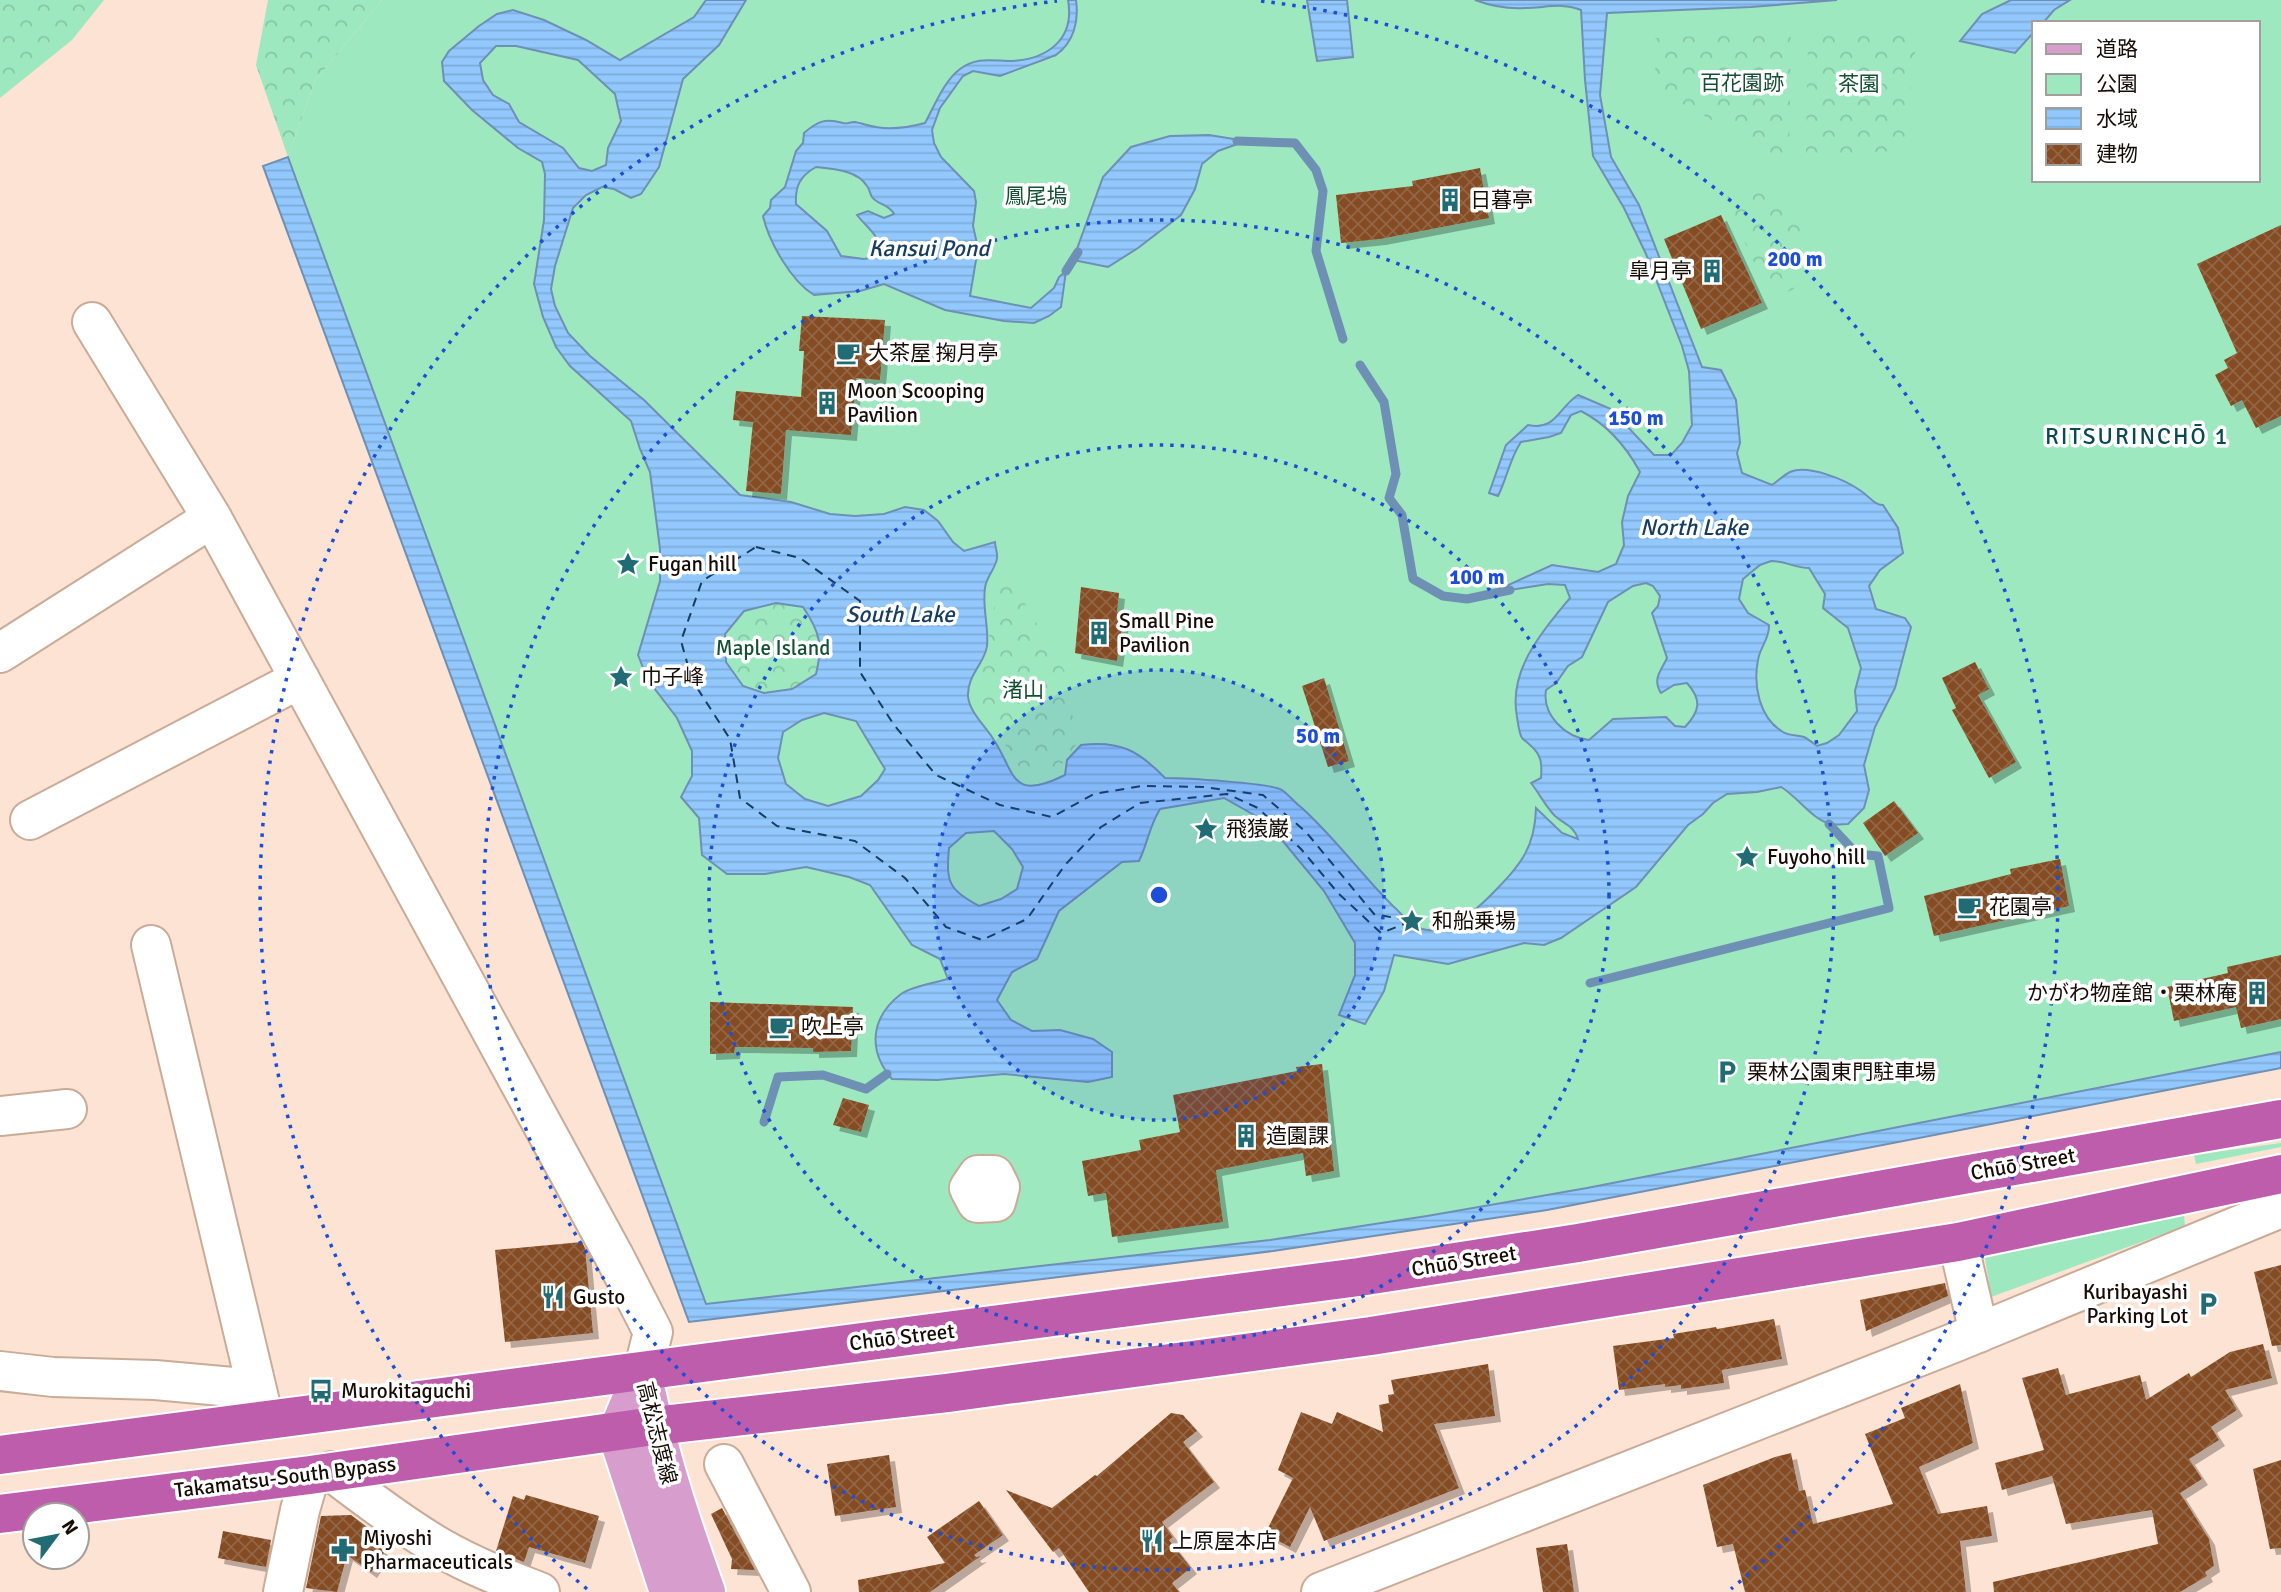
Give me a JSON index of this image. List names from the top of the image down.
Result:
{
  "streets": {
    "highway": ["Chūō Street", "Takamatsu-South Bypass"],
    "main road": ["高松志度線"]
  },
  "crossings": [
    ["Chūō Street", "高松志度線"],
    ["高松志度線", "Takamatsu-South Bypass"]
  ],
  "districts": ["RITSURINCHŌ 1"],
  "water": ["Kansui Pond", "North Lake", "South Lake"],
  "parks": [
    "百花園跡",
    "茶園",
    "鳳尾塢",
    "Maple Island",
    "渚山"
  ],
  "places": {
    "building": [
      "日暮亭",
      "皐月亭",
      "Moon Scooping Pavilion",
      "Small Pine Pavilion",
      "かがわ物産館・栗林庵",
      "造園課"
    ],
    "cafe": ["大茶屋 掬月亭", "花園亭", "吹上亭"],
    "place": [
      "Fugan hill",
      "巾子峰",
      "飛猿巌",
      "Fuyoho hill",
      "和船乗場"
    ],
    "parking": ["栗林公園東門駐車場", "Kuribayashi Parking Lot"],
    "restaurant": ["Gusto", "上原屋本店"],
    "bus stop": ["Murokitaguchi"],
    "pharmacy": ["Miyoshi Pharmaceuticals"]
  },
  "legend": [
    "道路",
    "公園",
    "水域",
    "建物"
  ],
  "north": "top right",
  "rings": [
    "200 m",
    "150 m",
    "100 m",
    "50 m"
  ]
}
